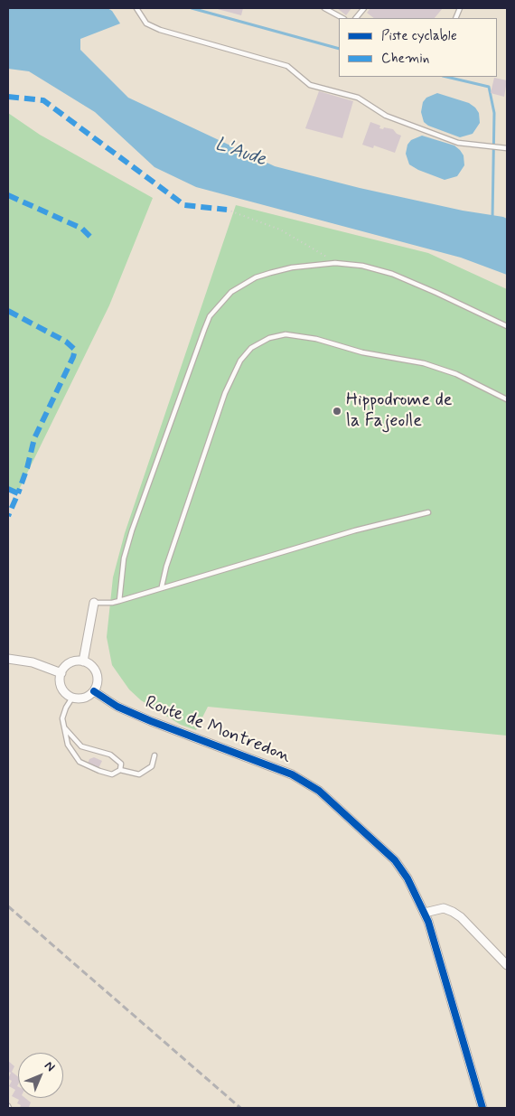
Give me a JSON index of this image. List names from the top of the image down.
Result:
{
  "streets": {
    "street": ["Route de Montredon"]
  },
  "water": ["L'Aude"],
  "places": ["Hippodrome de la Fajeolle"],
  "legend": ["Piste cyclable", "Chemin"],
  "north": "top right"
}
